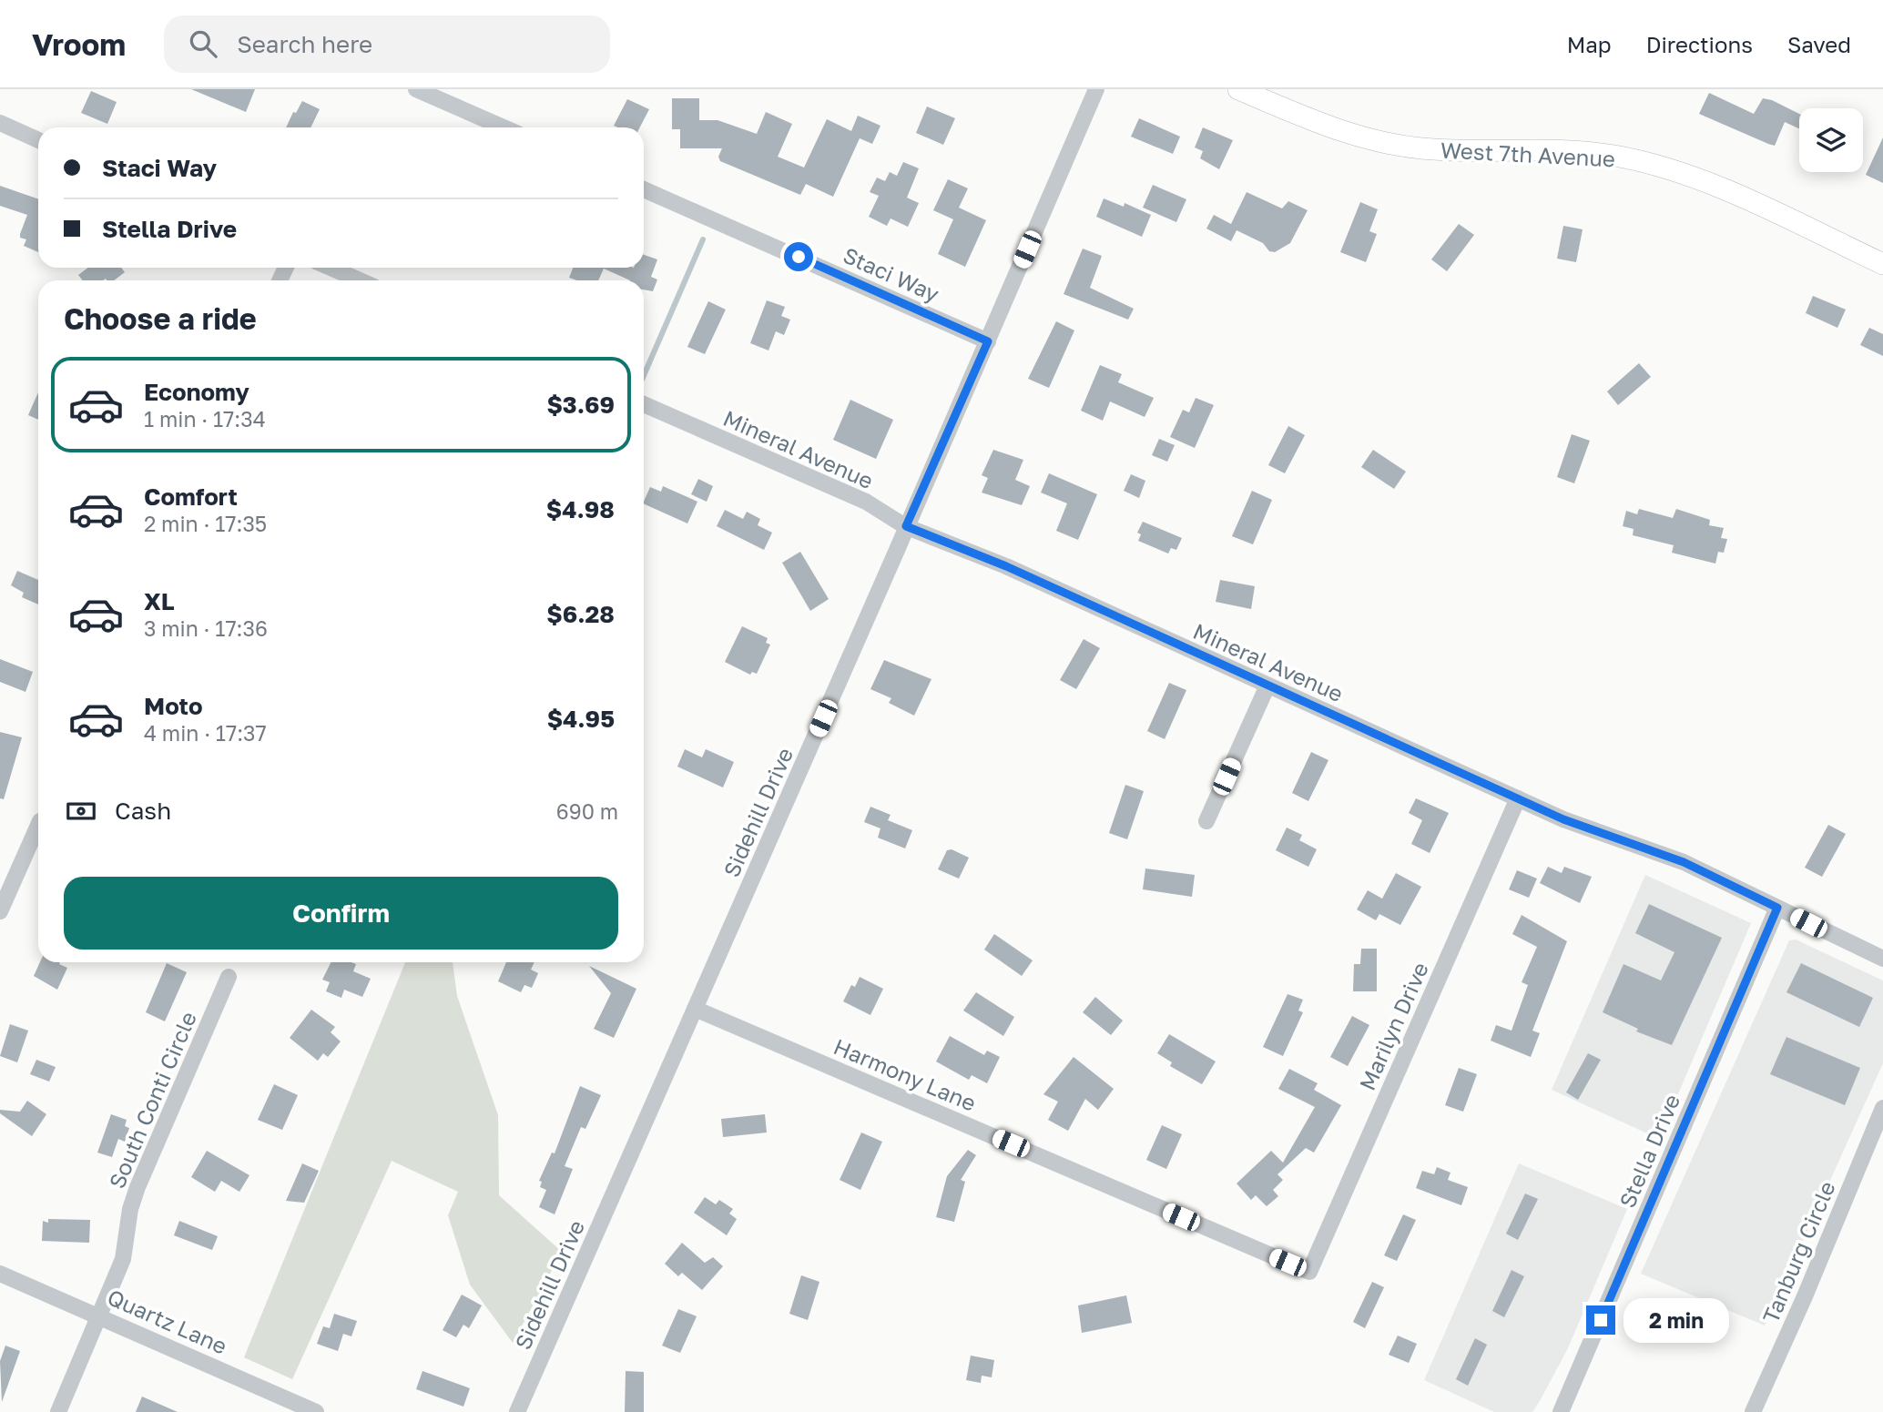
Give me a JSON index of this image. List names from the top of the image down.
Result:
{
  "streets": {
    "main road": ["West 7th Avenue"],
    "street": [
      "Staci Way",
      "Mineral Avenue",
      "Sidehill Drive",
      "Marilyn Drive",
      "Harmony Lane",
      "South Conti Circle",
      "Stella Drive",
      "Tanburg Circle",
      "Quartz Lane"
    ]
  },
  "crossings": [
    ["Staci Way", "Sidehill Drive"],
    ["Mineral Avenue", "Sidehill Drive"],
    ["Mineral Avenue", "Marilyn Drive"],
    ["Mineral Avenue", "Stella Drive"],
    ["Sidehill Drive", "Harmony Lane"],
    ["Marilyn Drive", "Harmony Lane"],
    ["South Conti Circle", "Quartz Lane"]
  ],
  "page": {
    "header": "Vroom",
    "search": "Search here",
    "nav": ["Map", "Directions", "Saved"],
    "banner": ["Staci Way", "Stella Drive"],
    "heading": "Choose a ride",
    "list": [
      {
        "name": "Economy",
        "note": "1 min · 17:34",
        "value": "$3.69"
      },
      {
        "name": "Comfort",
        "note": "2 min · 17:35",
        "value": "$4.98"
      },
      {
        "name": "XL",
        "note": "3 min · 17:36",
        "value": "$6.28"
      },
      {
        "name": "Moto",
        "note": "4 min · 17:37",
        "value": "$4.95"
      }
    ],
    "pay": ["Cash", "690 m"],
    "buttons": "Confirm",
    "bubble": "2 min"
  }
}
